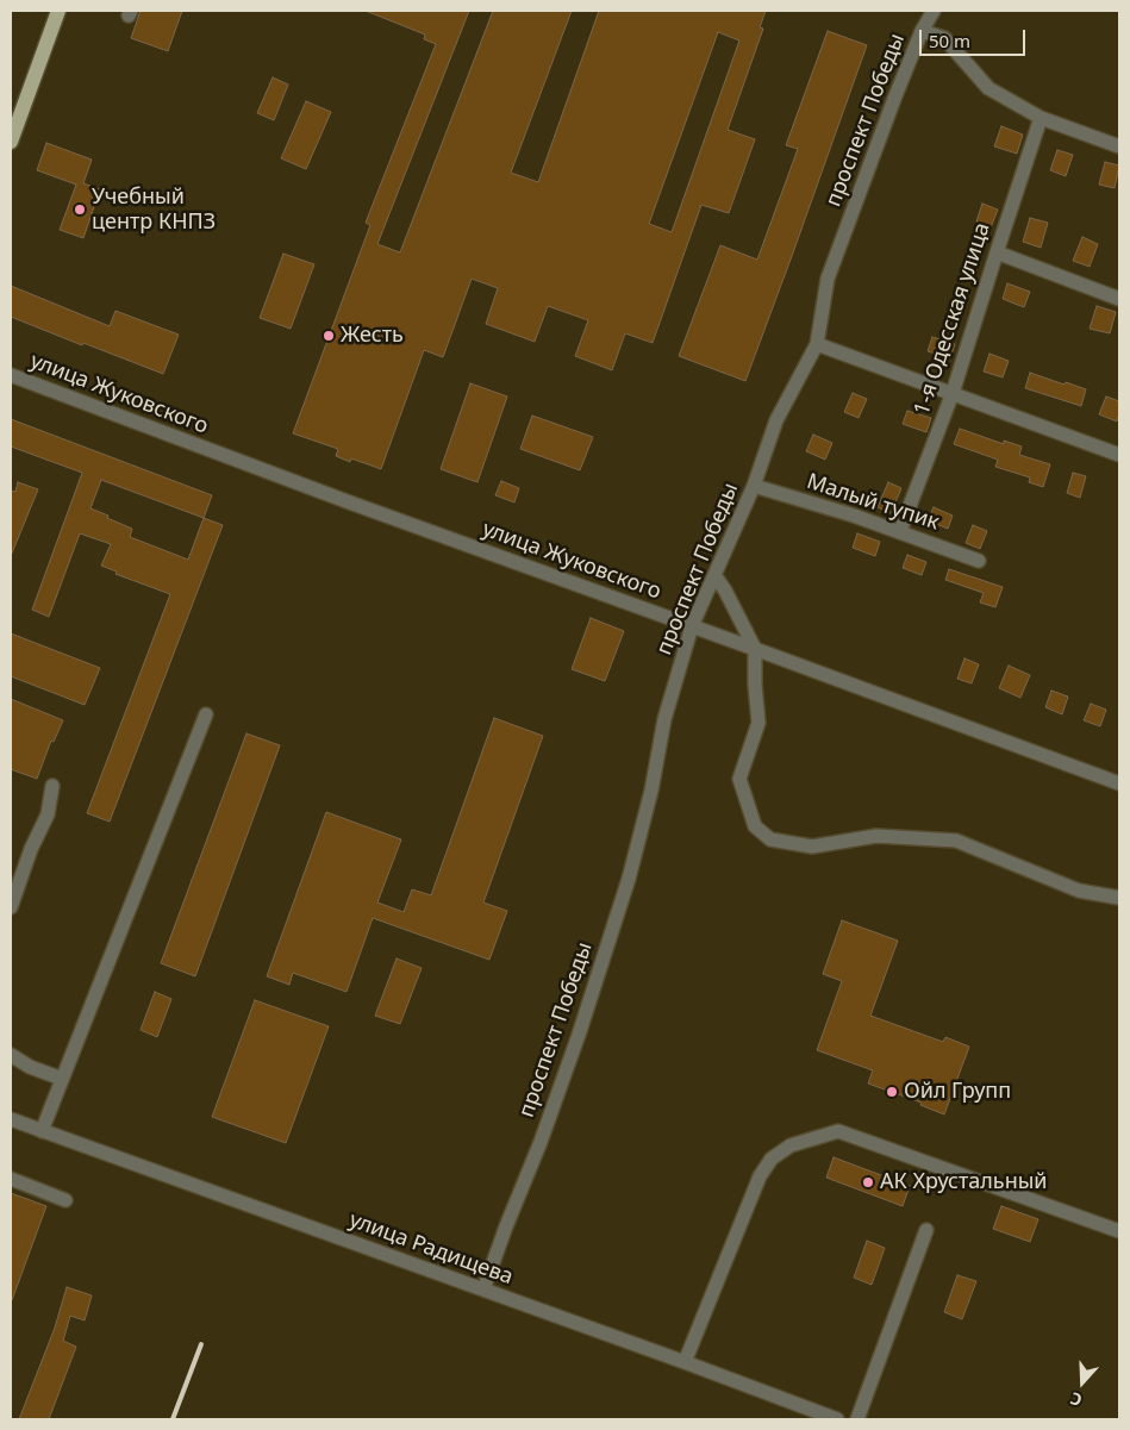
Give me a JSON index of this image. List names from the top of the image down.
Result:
{
  "streets": {
    "street": [
      "проспект Победы",
      "1-я Одесская улица",
      "улица Жуковского",
      "Малый тупик",
      "улица Радищева"
    ]
  },
  "crossings": [
    ["проспект Победы", "улица Жуковского"],
    ["проспект Победы", "Малый тупик"],
    ["проспект Победы", "улица Радищева"],
    ["1-я Одесская улица", "Малый тупик"]
  ],
  "places": [
    "Учебный центр КНПЗ",
    "Жесть",
    "Ойл Групп",
    "АК Хрустальный"
  ],
  "scale_bar": "50 m",
  "north": "bottom"
}
